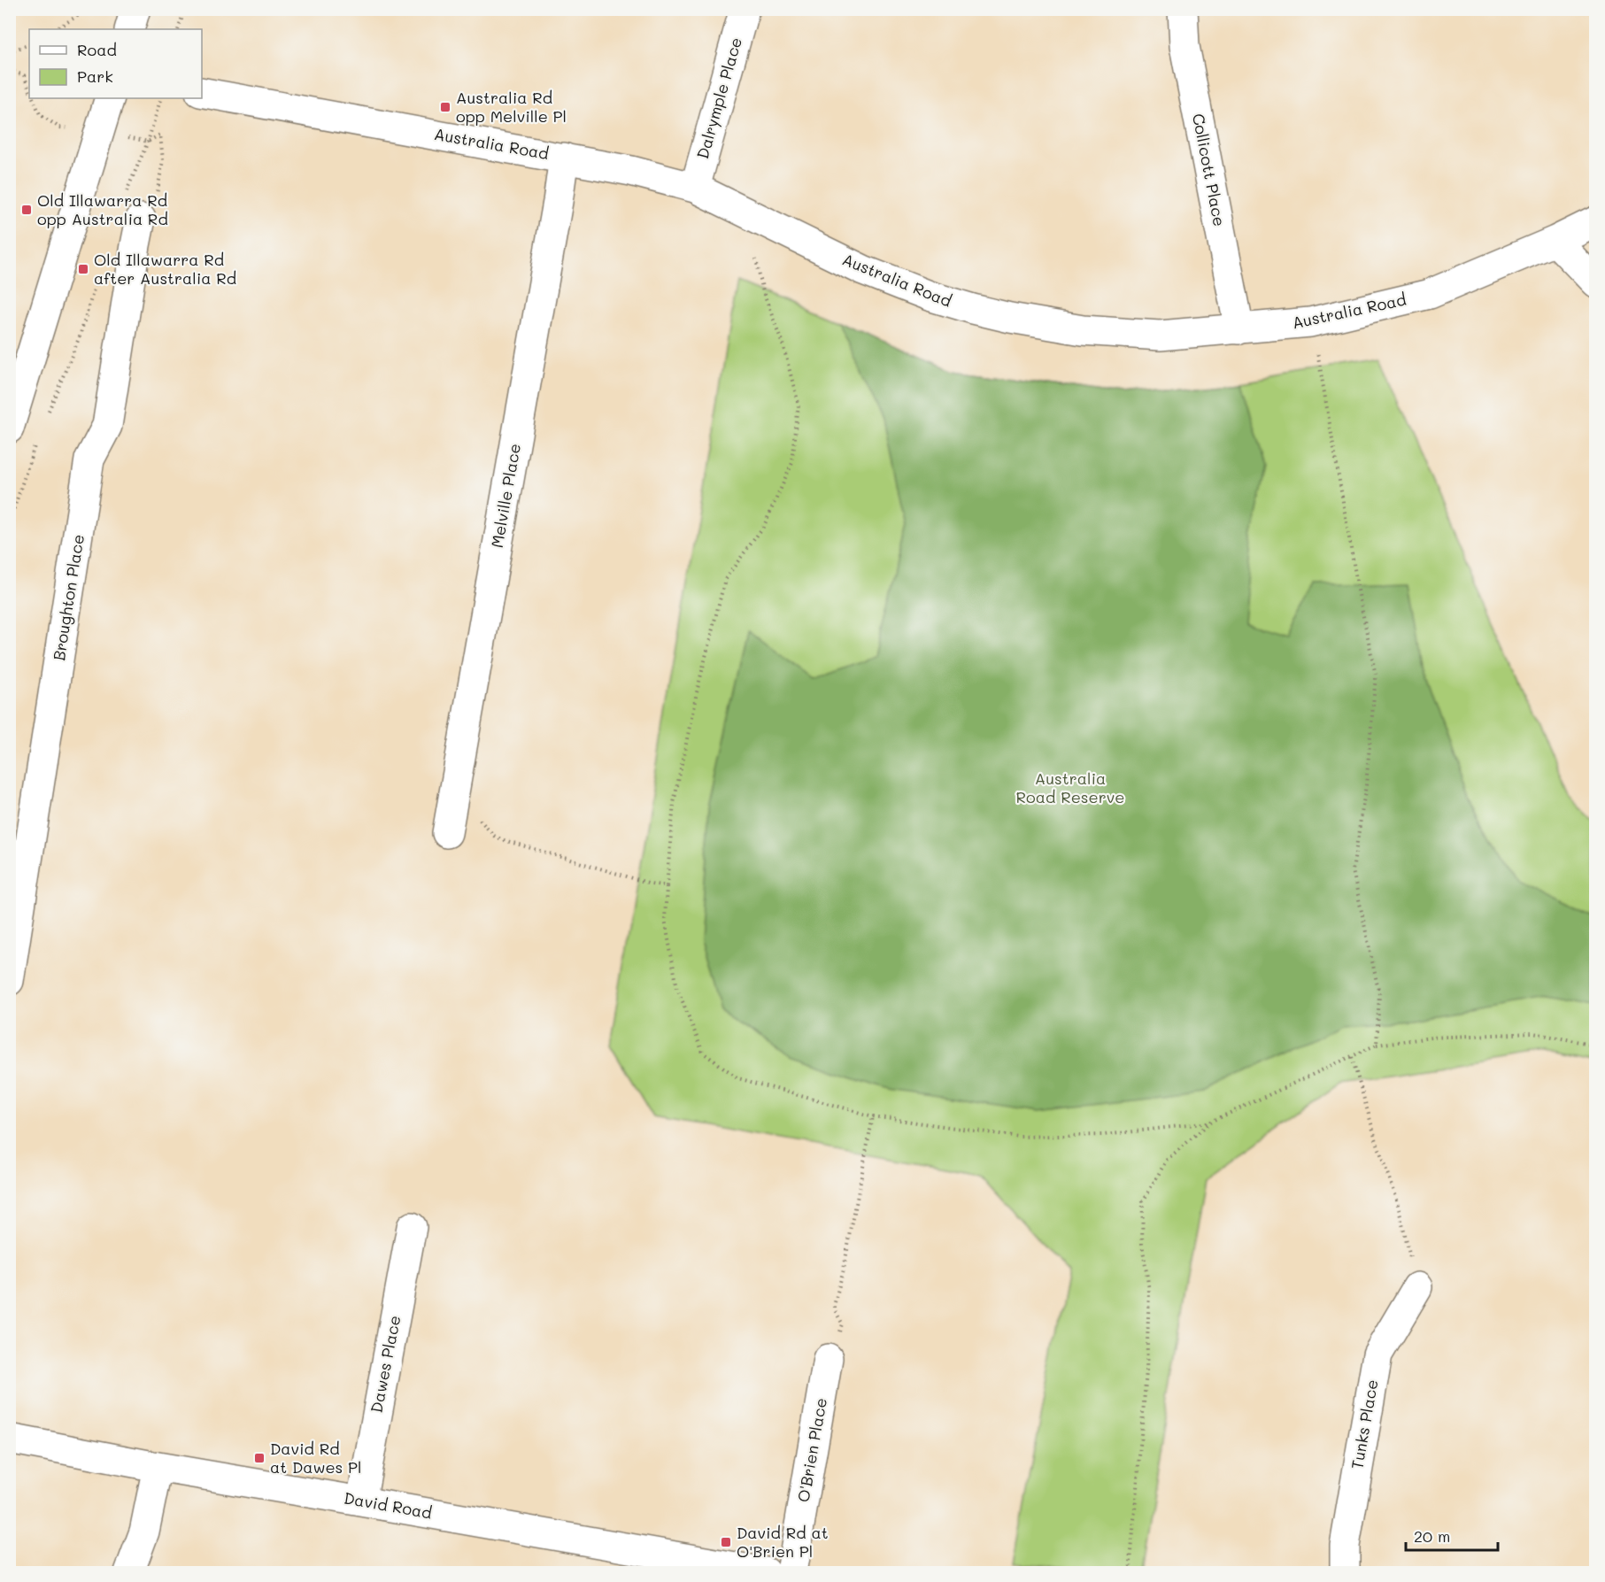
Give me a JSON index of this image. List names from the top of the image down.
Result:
{
  "streets": {
    "street": [
      "Dalrymple Place",
      "Australia Road",
      "Collicott Place",
      "Melville Place",
      "Broughton Place",
      "Dawes Place",
      "Tunks Place",
      "O'Brien Place",
      "David Road"
    ]
  },
  "crossings": [
    ["Dalrymple Place", "Australia Road"],
    ["Australia Road", "Collicott Place"],
    ["Australia Road", "Melville Place"],
    ["Dawes Place", "David Road"]
  ],
  "parks": ["Australia Road Reserve"],
  "places": {
    "transit": [
      "Australia Rd opp Melville Pl",
      "Old Illawarra Rd opp Australia Rd",
      "Old Illawarra Rd after Australia Rd",
      "David Rd at Dawes Pl",
      "David Rd at O'Brien Pl"
    ]
  },
  "legend": ["Road", "Park"],
  "scale_bar": "20 m"
}
